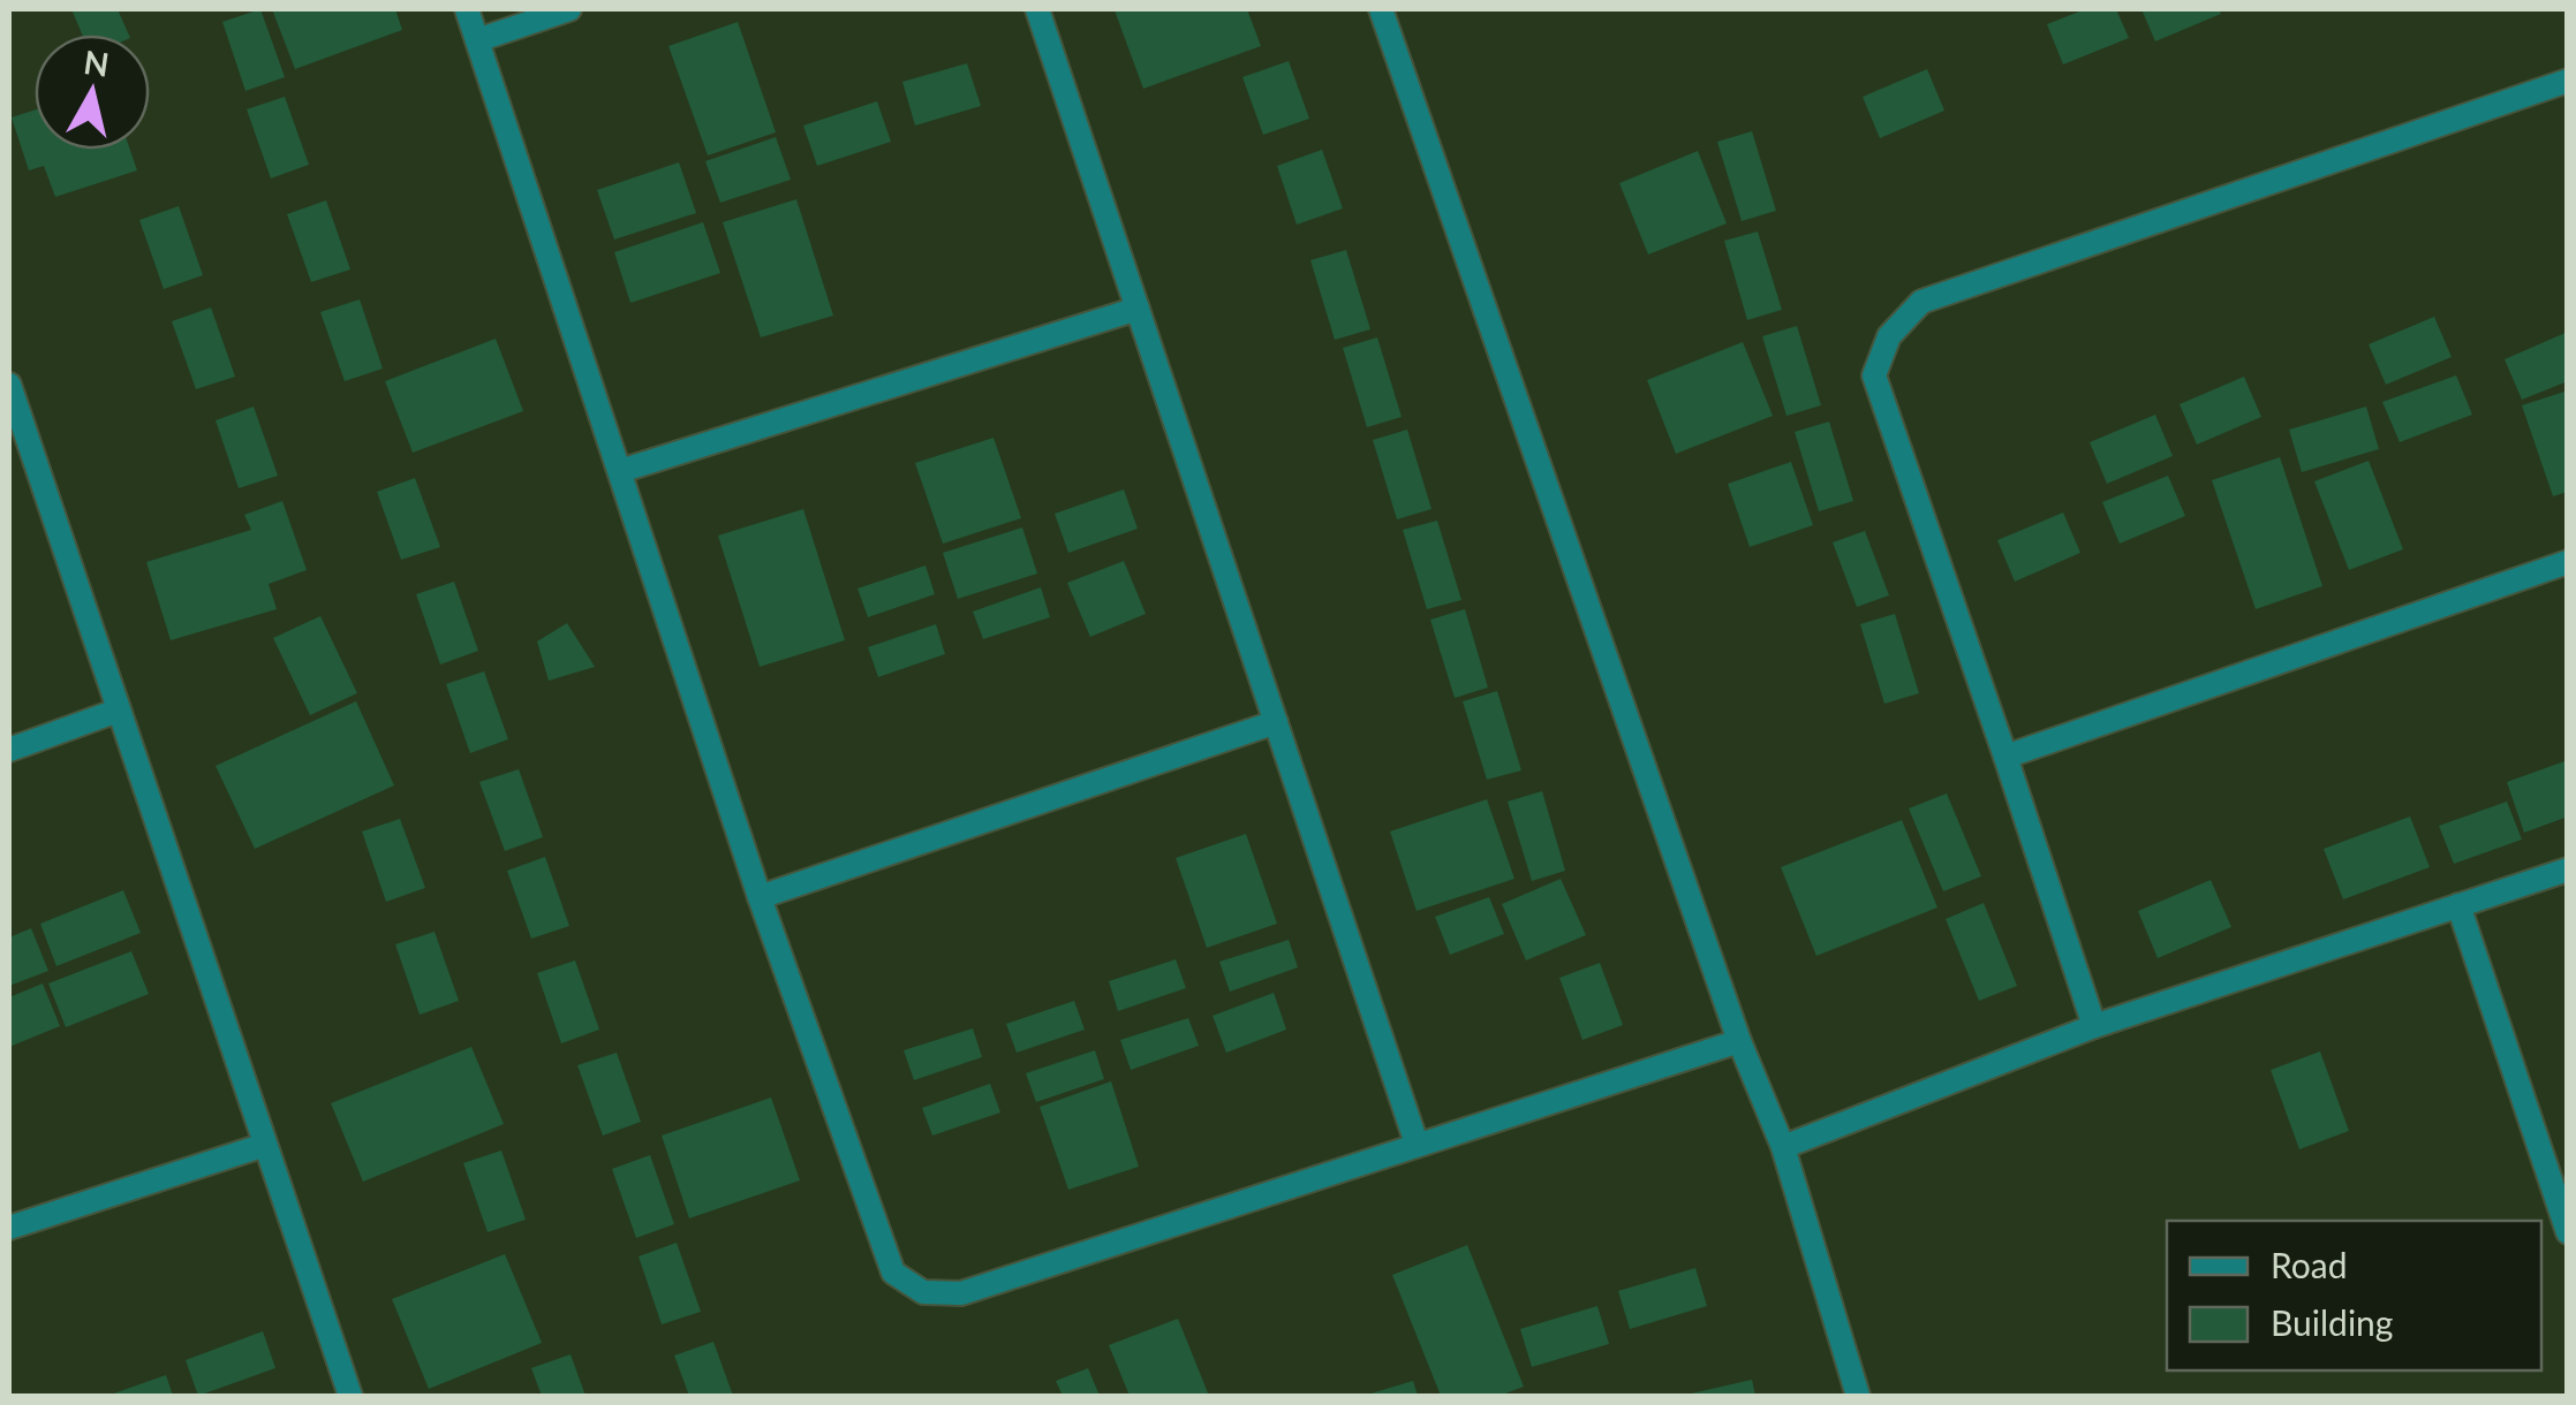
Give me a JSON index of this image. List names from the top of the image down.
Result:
{
  "legend": ["Road", "Building"],
  "north": "top"
}
